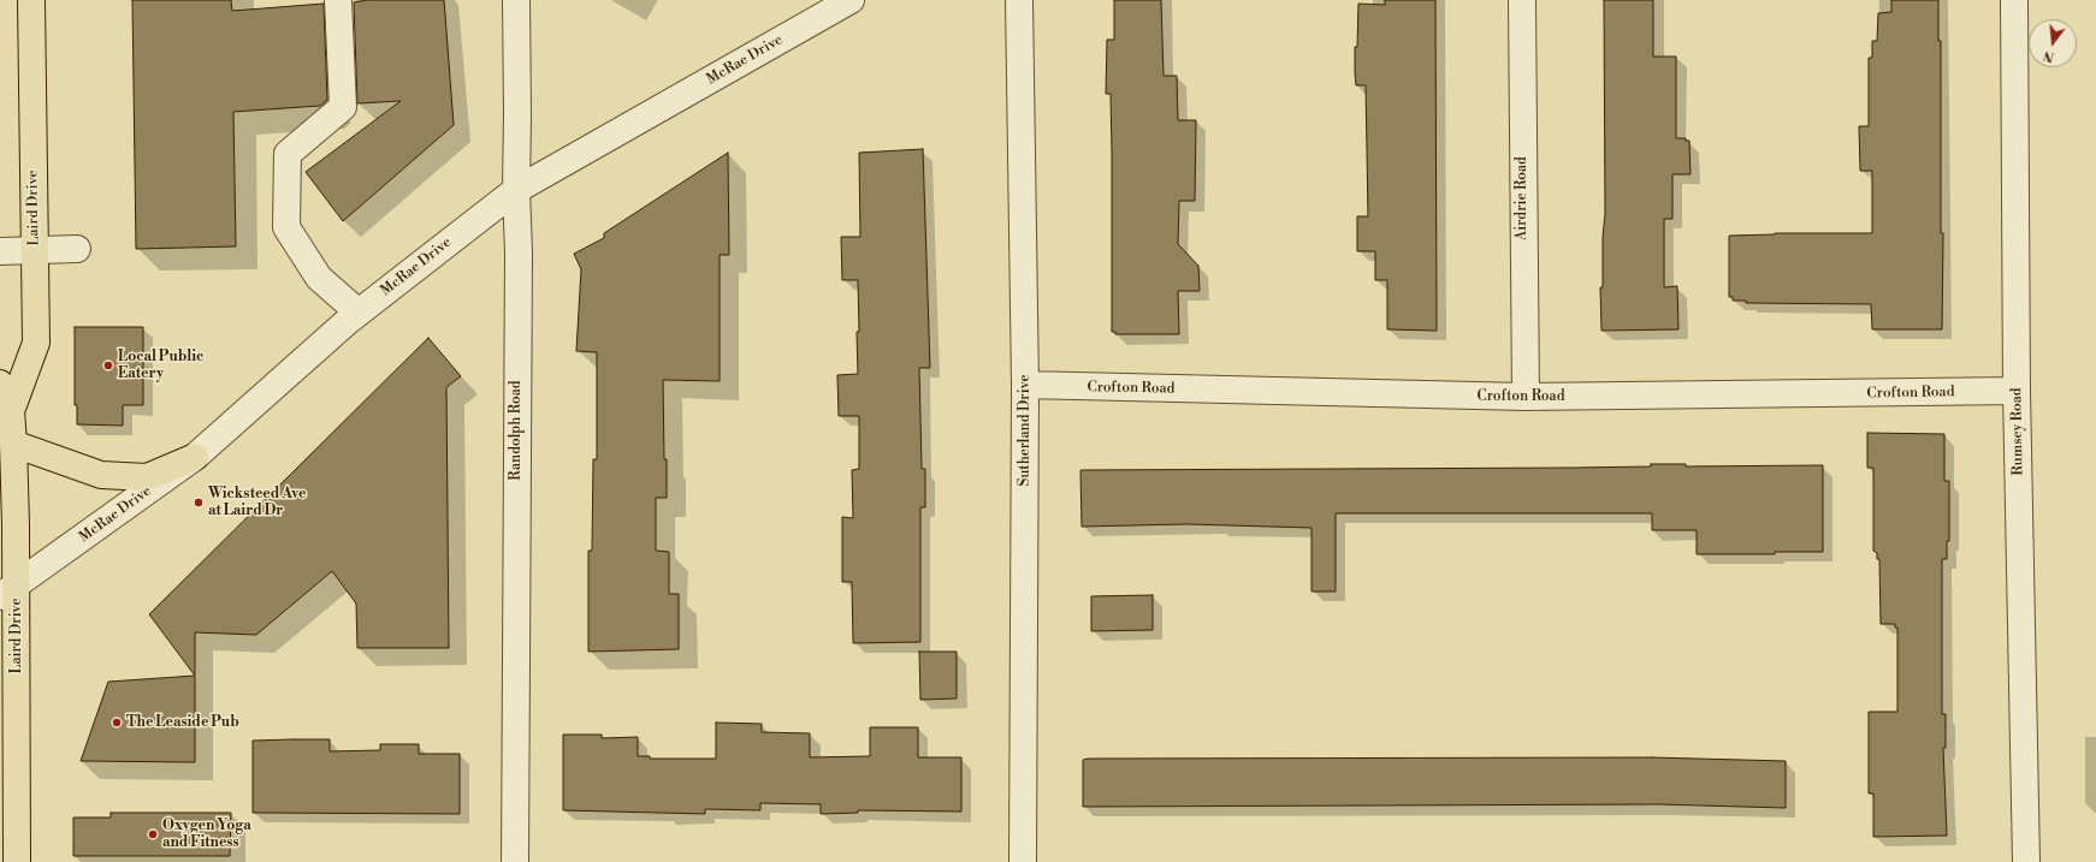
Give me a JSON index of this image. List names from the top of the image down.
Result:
{
  "streets": {
    "main road": ["Laird Drive"],
    "street": [
      "McRae Drive",
      "Airdrie Road",
      "Crofton Road",
      "Randolph Road",
      "Sutherland Drive",
      "Rumsey Road"
    ]
  },
  "crossings": [
    ["McRae Drive", "Laird Drive"],
    ["McRae Drive", "Randolph Road"],
    ["Airdrie Road", "Crofton Road"],
    ["Crofton Road", "Sutherland Drive"],
    ["Crofton Road", "Rumsey Road"]
  ],
  "places": [
    "Local Public Eatery",
    "Wicksteed Ave at Laird Dr",
    "The Leaside Pub",
    "Oxygen Yoga and Fitness"
  ],
  "north": "bottom"
}
